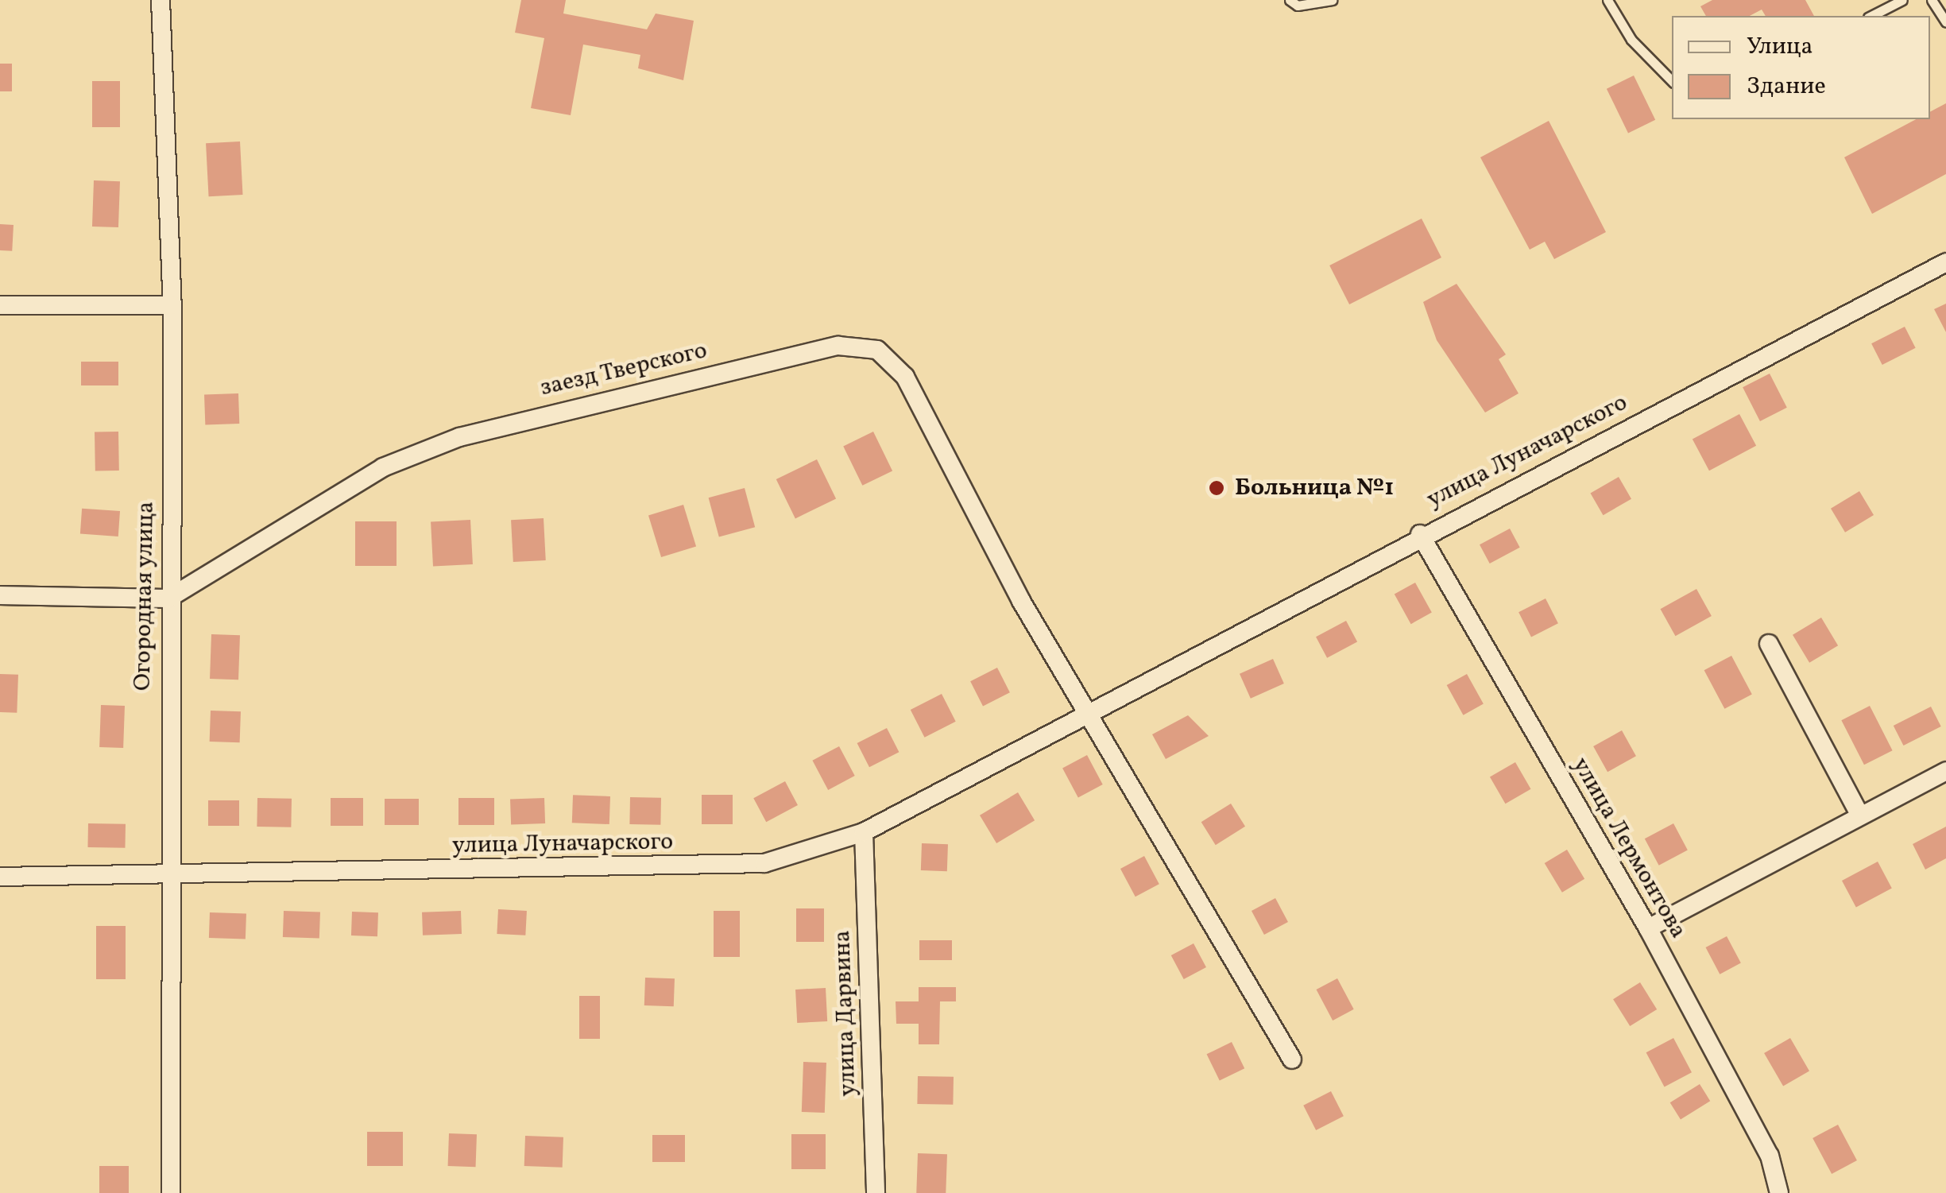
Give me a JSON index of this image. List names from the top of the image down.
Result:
{
  "streets": {
    "street": [
      "заезд Тверского",
      "улица Луначарского",
      "Огородная улица",
      "улица Лермонтова",
      "улица Дарвина"
    ]
  },
  "crossings": [
    ["заезд Тверского", "улица Луначарского"],
    ["заезд Тверского", "Огородная улица"],
    ["улица Луначарского", "Огородная улица"],
    ["улица Луначарского", "улица Лермонтова"],
    ["улица Луначарского", "улица Дарвина"]
  ],
  "places": ["Больница №1"],
  "legend": ["Улица", "Здание"]
}
